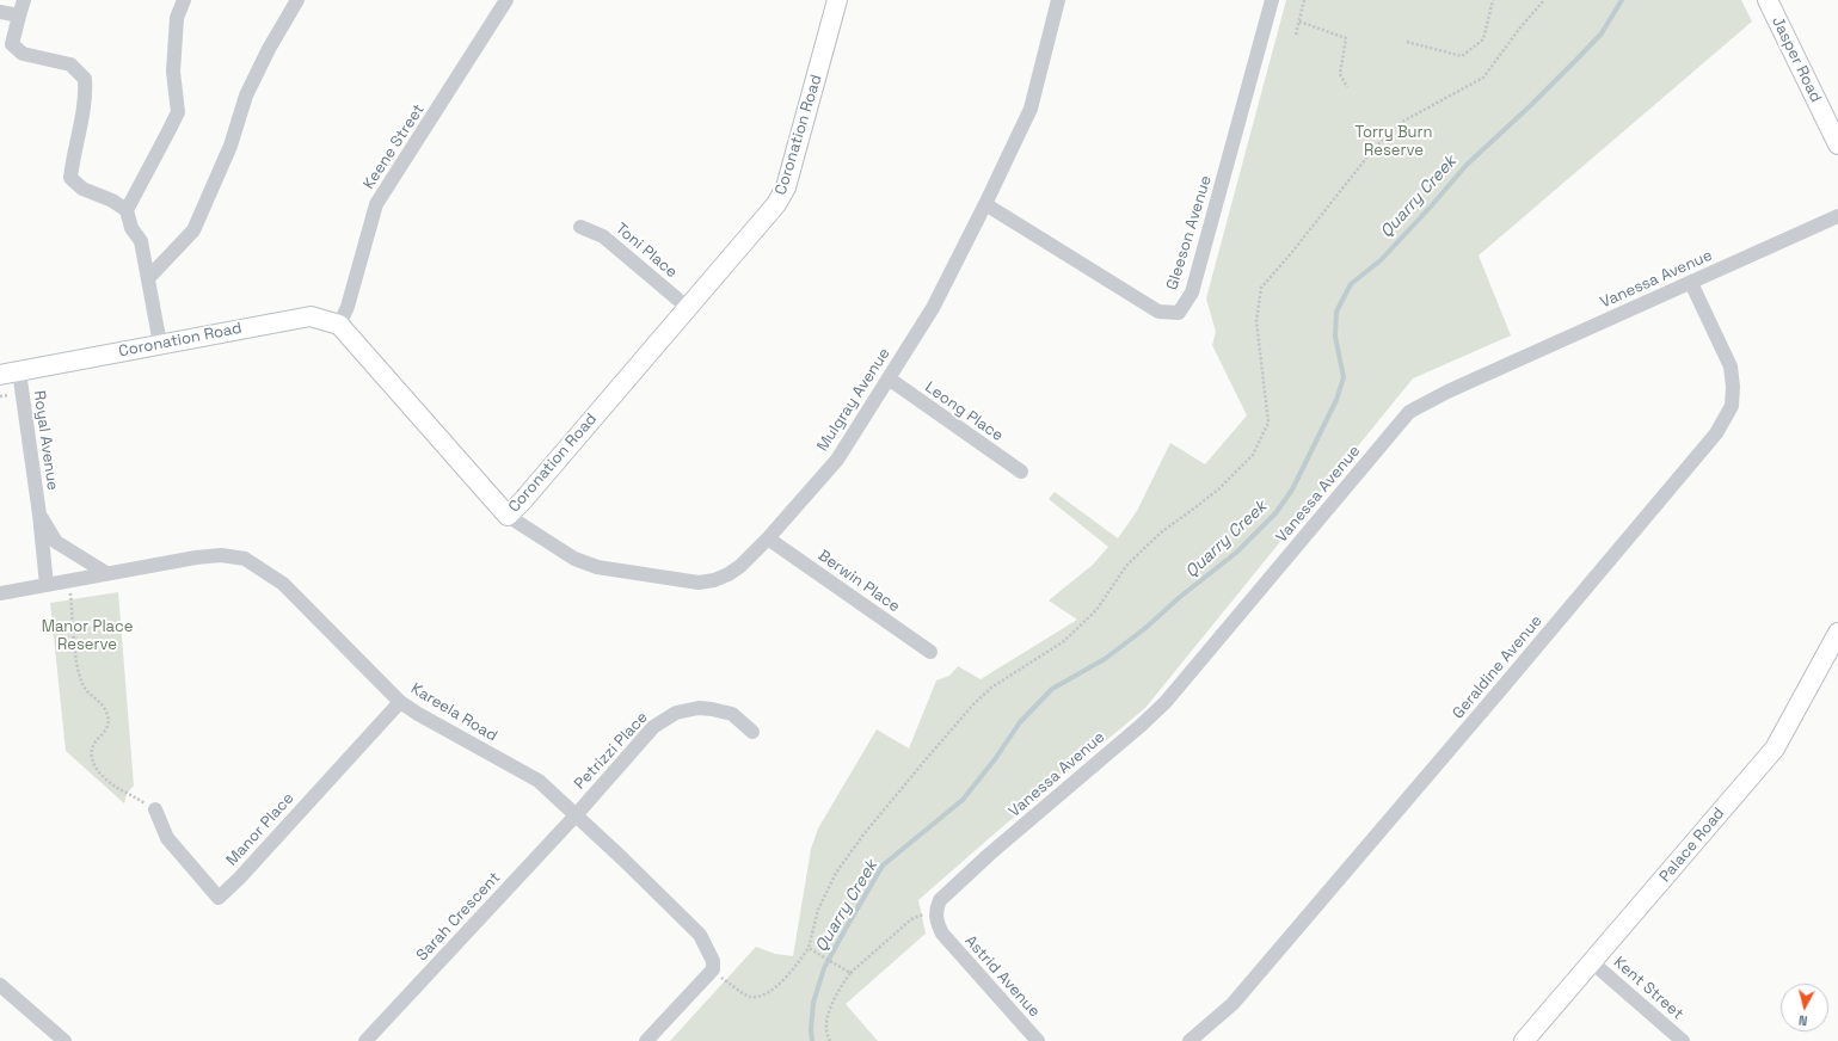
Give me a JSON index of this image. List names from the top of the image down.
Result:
{
  "streets": {
    "street": [
      "Jasper Road",
      "Coronation Road",
      "Keene Street",
      "Gleeson Avenue",
      "Toni Place",
      "Vanessa Avenue",
      "Mulgray Avenue",
      "Leong Place",
      "Royal Avenue",
      "Berwin Place",
      "Geraldine Avenue",
      "Kareela Road",
      "Petrizzi Place",
      "Manor Place",
      "Palace Road",
      "Sarah Crescent",
      "Astrid Avenue",
      "Kent Street"
    ]
  },
  "crossings": [
    ["Coronation Road", "Keene Street"],
    ["Coronation Road", "Toni Place"],
    ["Coronation Road", "Mulgray Avenue"],
    ["Coronation Road", "Royal Avenue"],
    ["Gleeson Avenue", "Mulgray Avenue"],
    ["Vanessa Avenue", "Geraldine Avenue"],
    ["Vanessa Avenue", "Astrid Avenue"],
    ["Mulgray Avenue", "Leong Place"],
    ["Mulgray Avenue", "Berwin Place"],
    ["Royal Avenue", "Kareela Road"],
    ["Kareela Road", "Petrizzi Place"],
    ["Kareela Road", "Manor Place"],
    ["Kareela Road", "Sarah Crescent"],
    ["Petrizzi Place", "Sarah Crescent"],
    ["Palace Road", "Kent Street"]
  ],
  "water": ["Quarry Creek"],
  "parks": ["Torry Burn Reserve", "Manor Place Reserve"],
  "north": "bottom"
}
